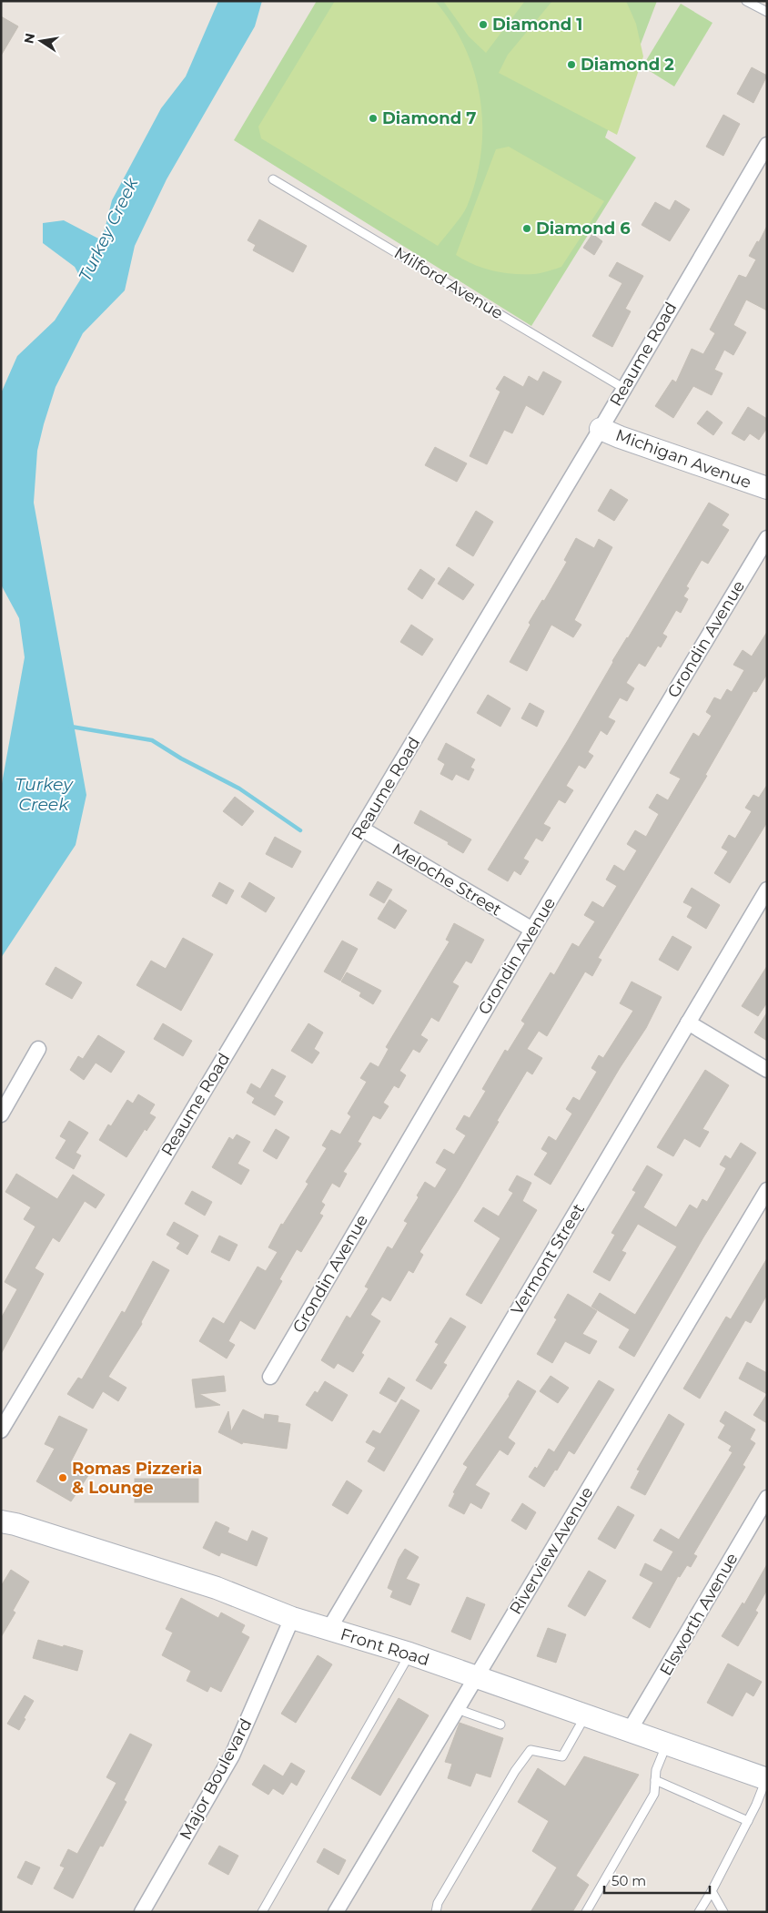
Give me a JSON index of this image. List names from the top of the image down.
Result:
{
  "streets": {
    "main road": ["Michigan Avenue", "Front Road"],
    "street": [
      "Reaume Road",
      "Grondin Avenue",
      "Meloche Street",
      "Vermont Street",
      "Riverview Avenue",
      "Elsworth Avenue",
      "Major Boulevard"
    ],
    "lane": ["Milford Avenue"]
  },
  "crossings": [
    ["Milford Avenue", "Reaume Road"],
    ["Reaume Road", "Michigan Avenue"],
    ["Reaume Road", "Meloche Street"],
    ["Grondin Avenue", "Meloche Street"],
    ["Vermont Street", "Front Road"],
    ["Riverview Avenue", "Front Road"],
    ["Elsworth Avenue", "Front Road"],
    ["Front Road", "Major Boulevard"]
  ],
  "water": ["Turkey Creek"],
  "places": [
    "Diamond 1",
    "Diamond 2",
    "Diamond 7",
    "Diamond 6",
    "Romas Pizzeria & Lounge"
  ],
  "scale_bar": "50 m",
  "north": "left"
}
